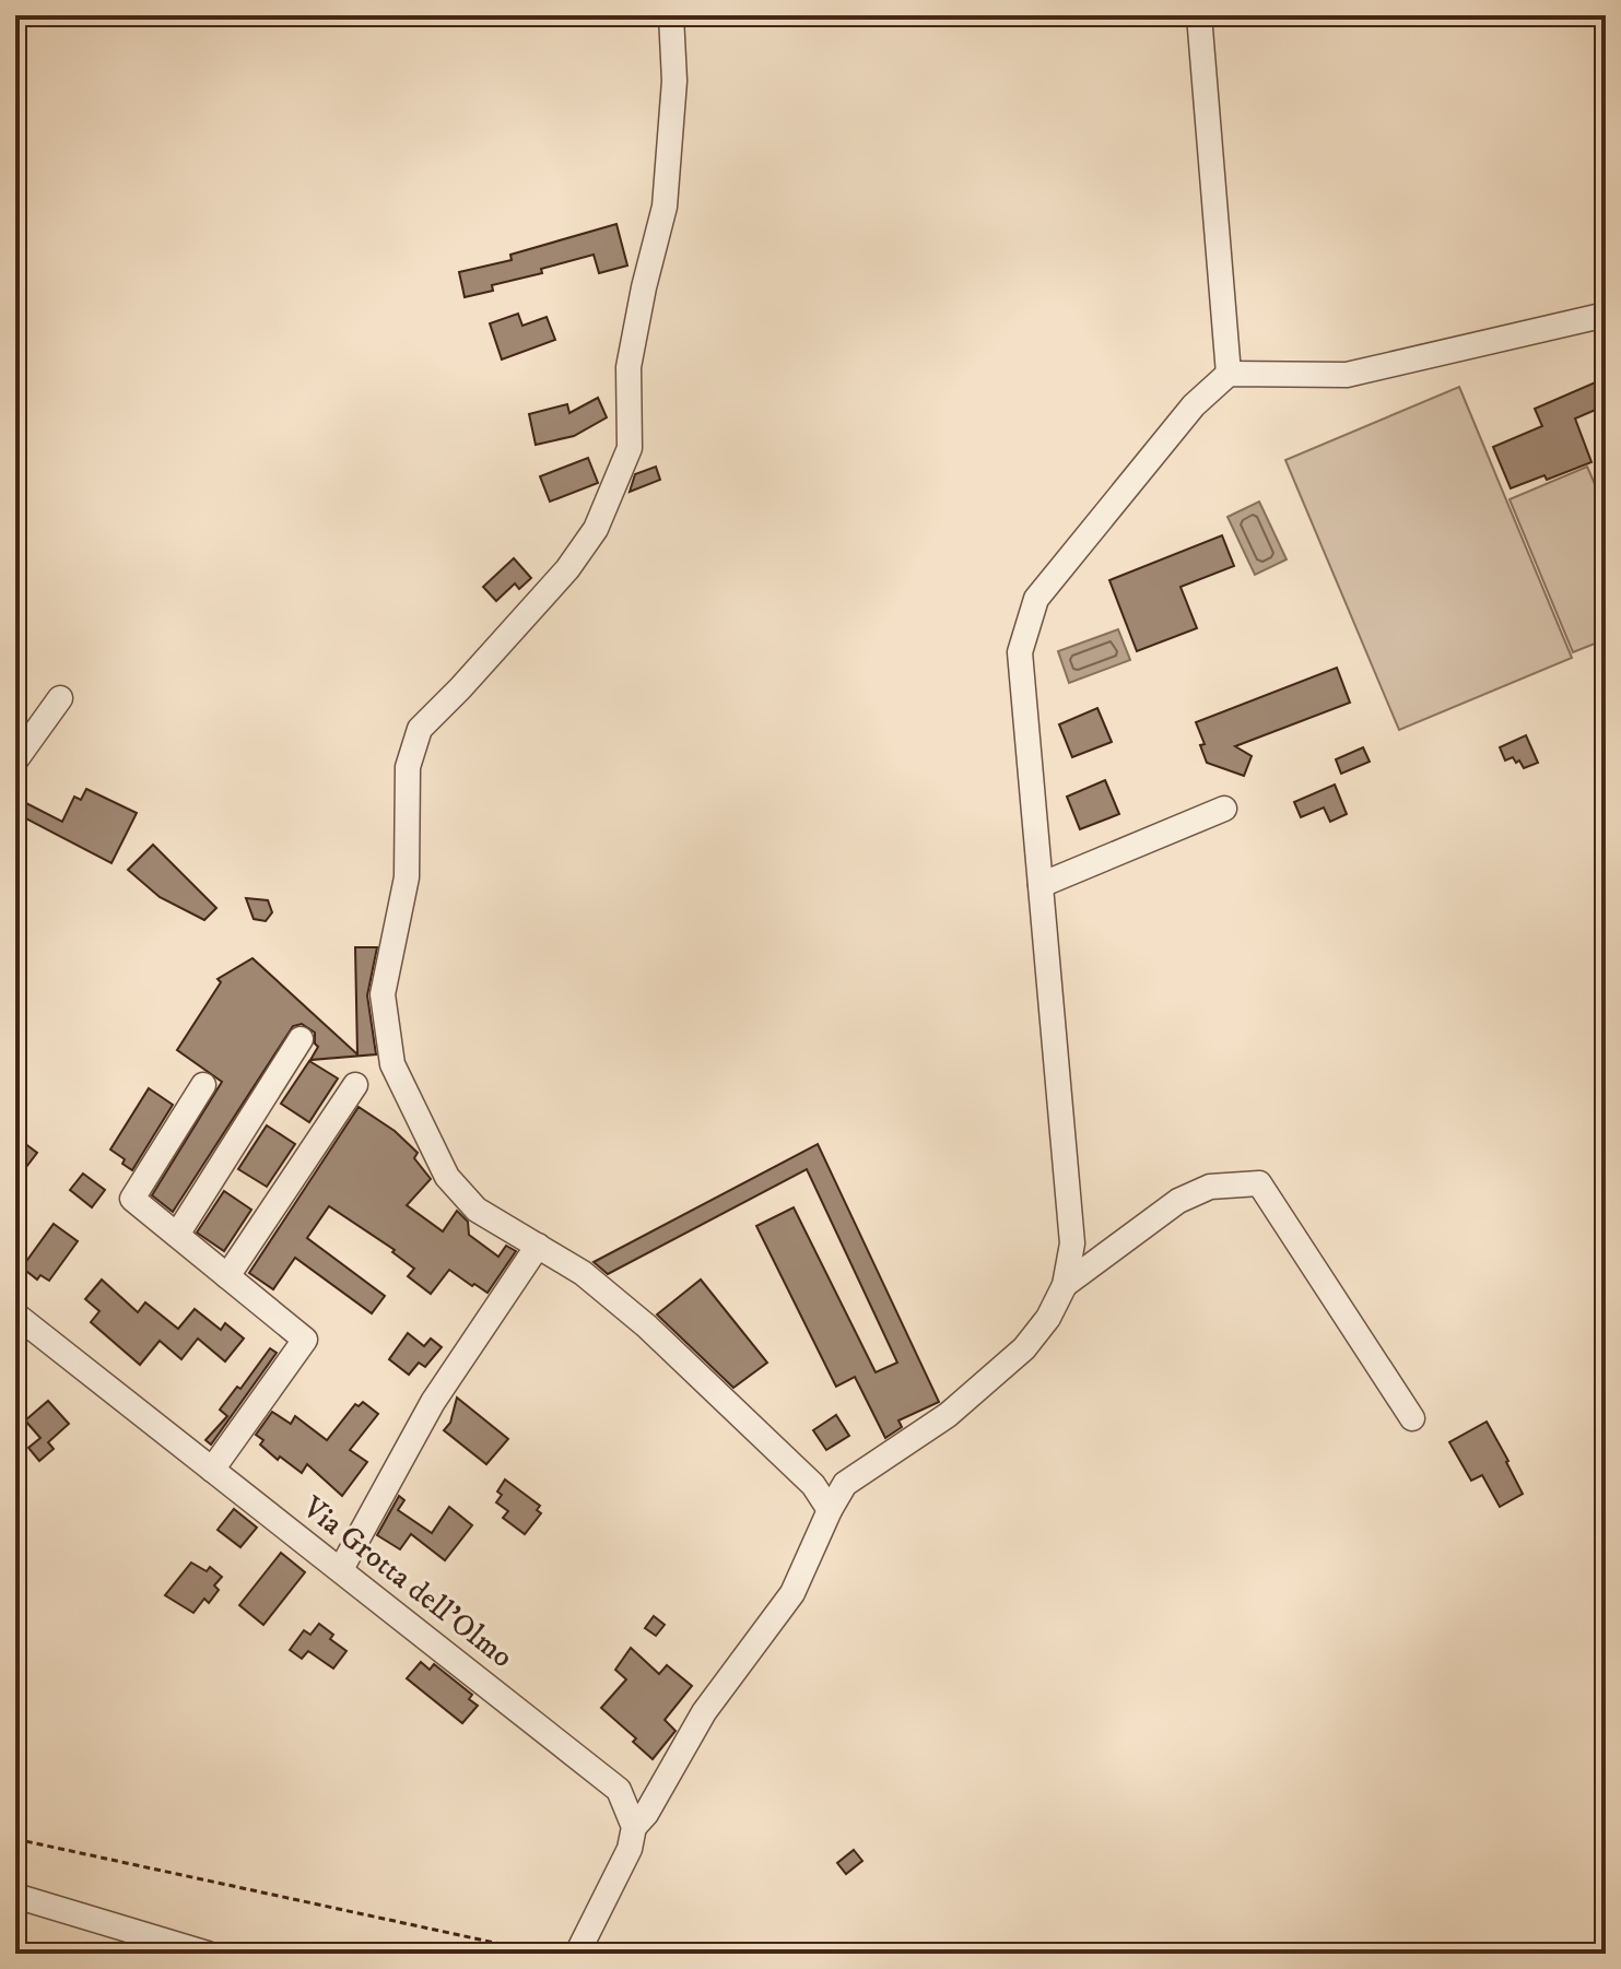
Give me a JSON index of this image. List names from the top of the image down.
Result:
{
  "streets": {
    "street": ["Via Grotta dell'Olmo"]
  }
}
